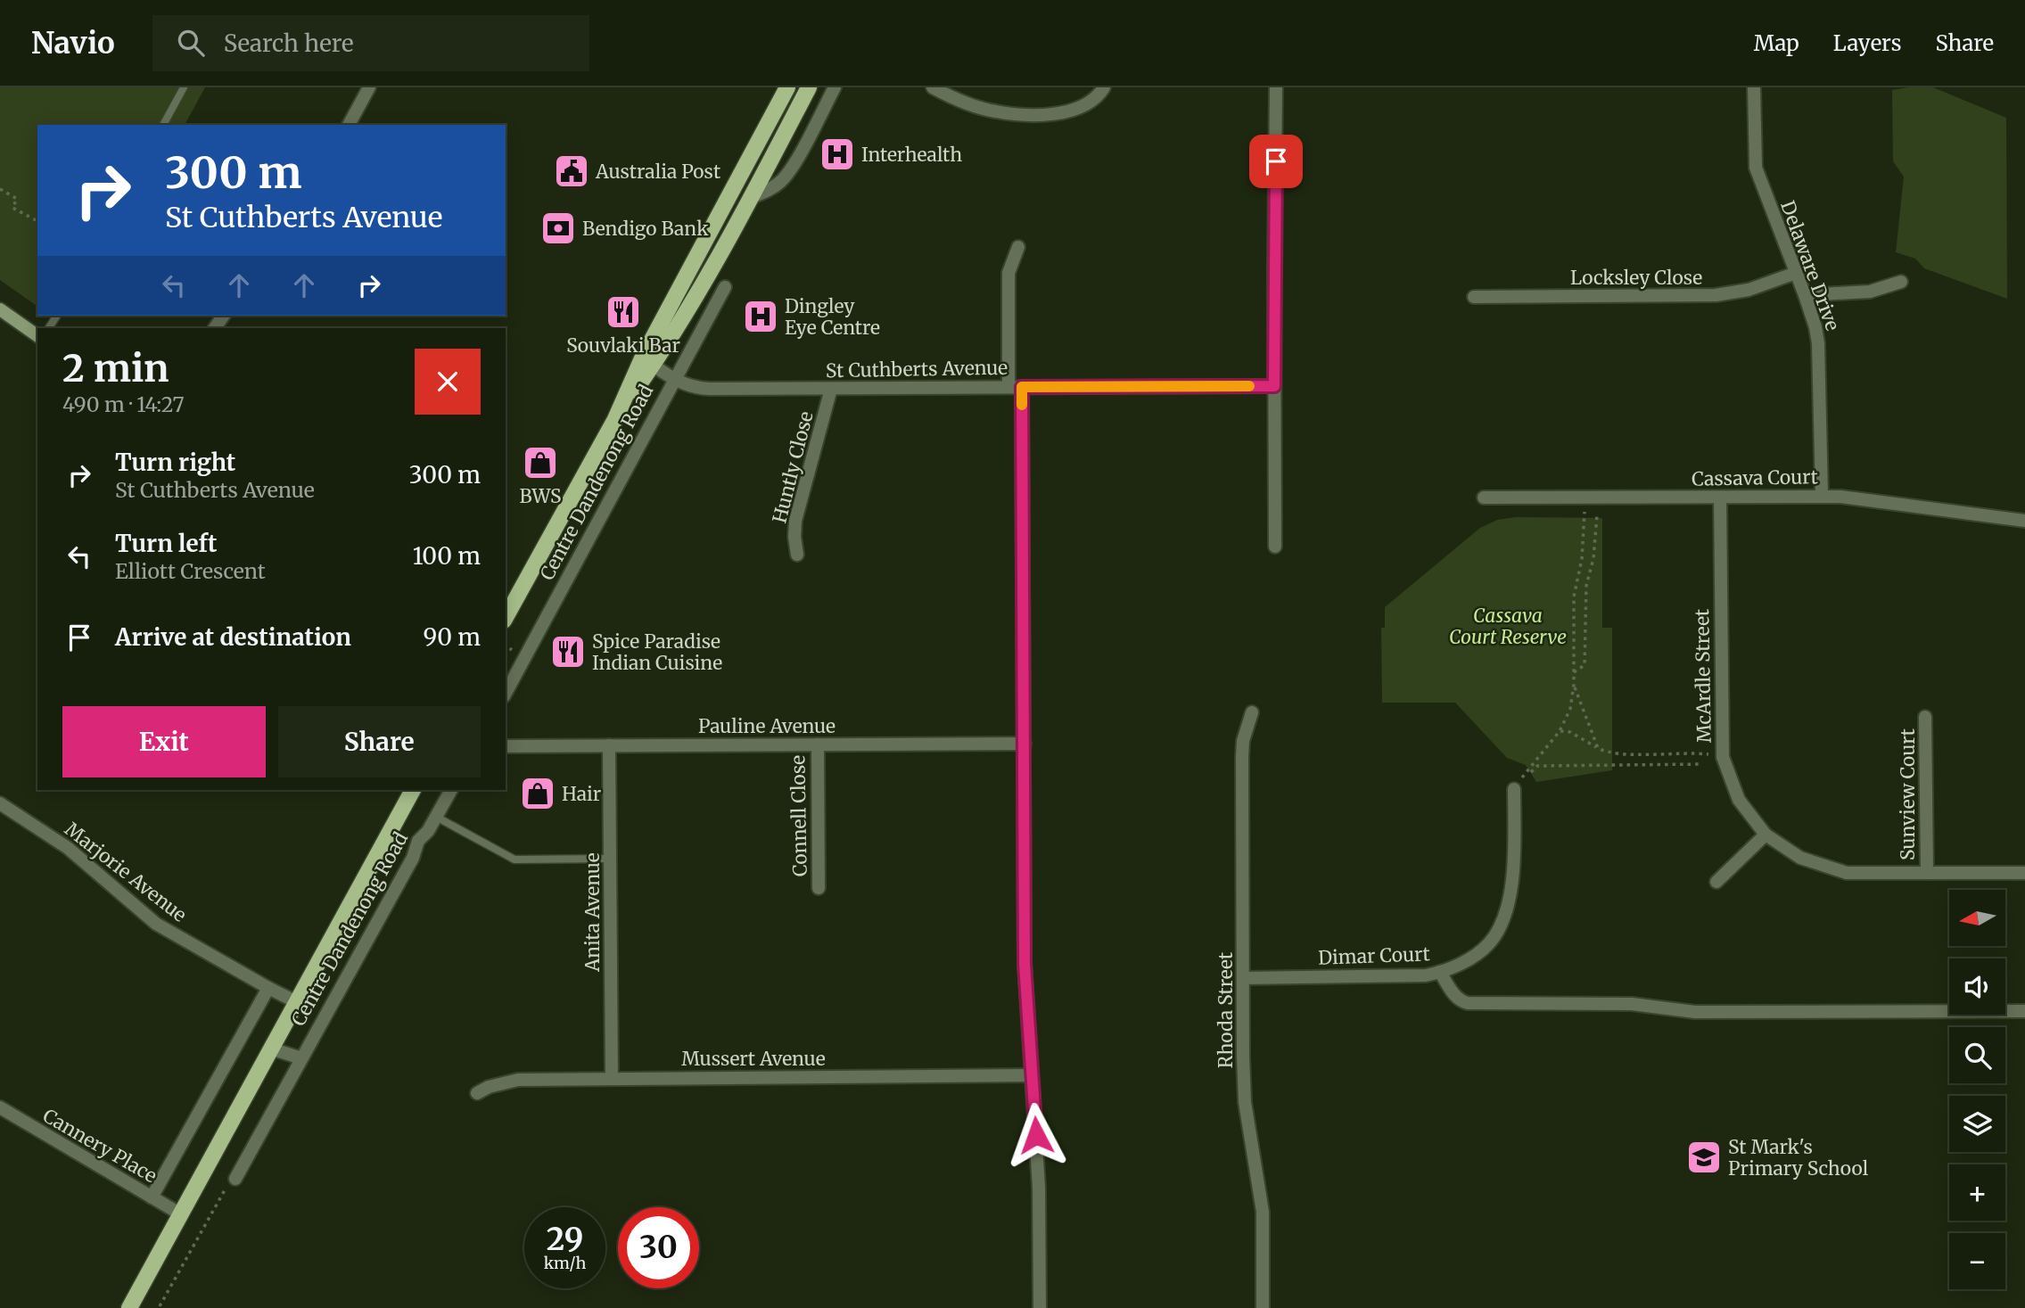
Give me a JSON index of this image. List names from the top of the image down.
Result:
{
  "streets": {
    "main road": ["Centre Dandenong Road"],
    "street": [
      "Delaware Drive",
      "Locksley Close",
      "St Cuthberts Avenue",
      "Huntly Close",
      "Cassava Court",
      "McArdle Street",
      "Pauline Avenue",
      "Sunview Court",
      "Connell Close",
      "Marjorie Avenue",
      "Anita Avenue",
      "Dimar Court",
      "Rhoda Street",
      "Mussert Avenue",
      "Cannery Place"
    ]
  },
  "crossings": [
    ["Delaware Drive", "Locksley Close"],
    ["Delaware Drive", "Cassava Court"],
    ["St Cuthberts Avenue", "Huntly Close"],
    ["St Cuthberts Avenue", "Centre Dandenong Road"],
    ["Cassava Court", "McArdle Street"],
    ["Centre Dandenong Road", "Marjorie Avenue"],
    ["Centre Dandenong Road", "Cannery Place"],
    ["McArdle Street", "Sunview Court"],
    ["Pauline Avenue", "Connell Close"],
    ["Pauline Avenue", "Anita Avenue"],
    ["Anita Avenue", "Mussert Avenue"],
    ["Dimar Court", "Rhoda Street"]
  ],
  "parks": ["Cassava Court Reserve"],
  "places": {
    "hospital": ["Interhealth", "Dingley Eye Centre"],
    "public building": ["Australia Post"],
    "bank": ["Bendigo Bank"],
    "restaurant": ["Souvlaki Bar", "Spice Paradise Indian Cuisine"],
    "shop": ["BWS", "Hair"],
    "school or university": ["St Mark's Primary School"]
  },
  "north": "left",
  "page": {
    "header": "Navio",
    "search": "Search here",
    "nav": ["Map", "Layers", "Share"],
    "turn": ["300 m", "St Cuthberts Avenue"],
    "heading": ["2 min", "490 m · 14:27"],
    "list": [
      {
        "name": "Turn right",
        "note": "St Cuthberts Avenue",
        "value": "300 m"
      },
      {
        "name": "Turn left",
        "note": "Elliott Crescent",
        "value": "100 m"
      },
      {
        "name": "Arrive at destination",
        "value": "90 m"
      }
    ],
    "buttons": ["Exit", "Share"],
    "map_buttons": ["+", "−"],
    "speed": "29 km/h",
    "limit": "30"
  }
}
